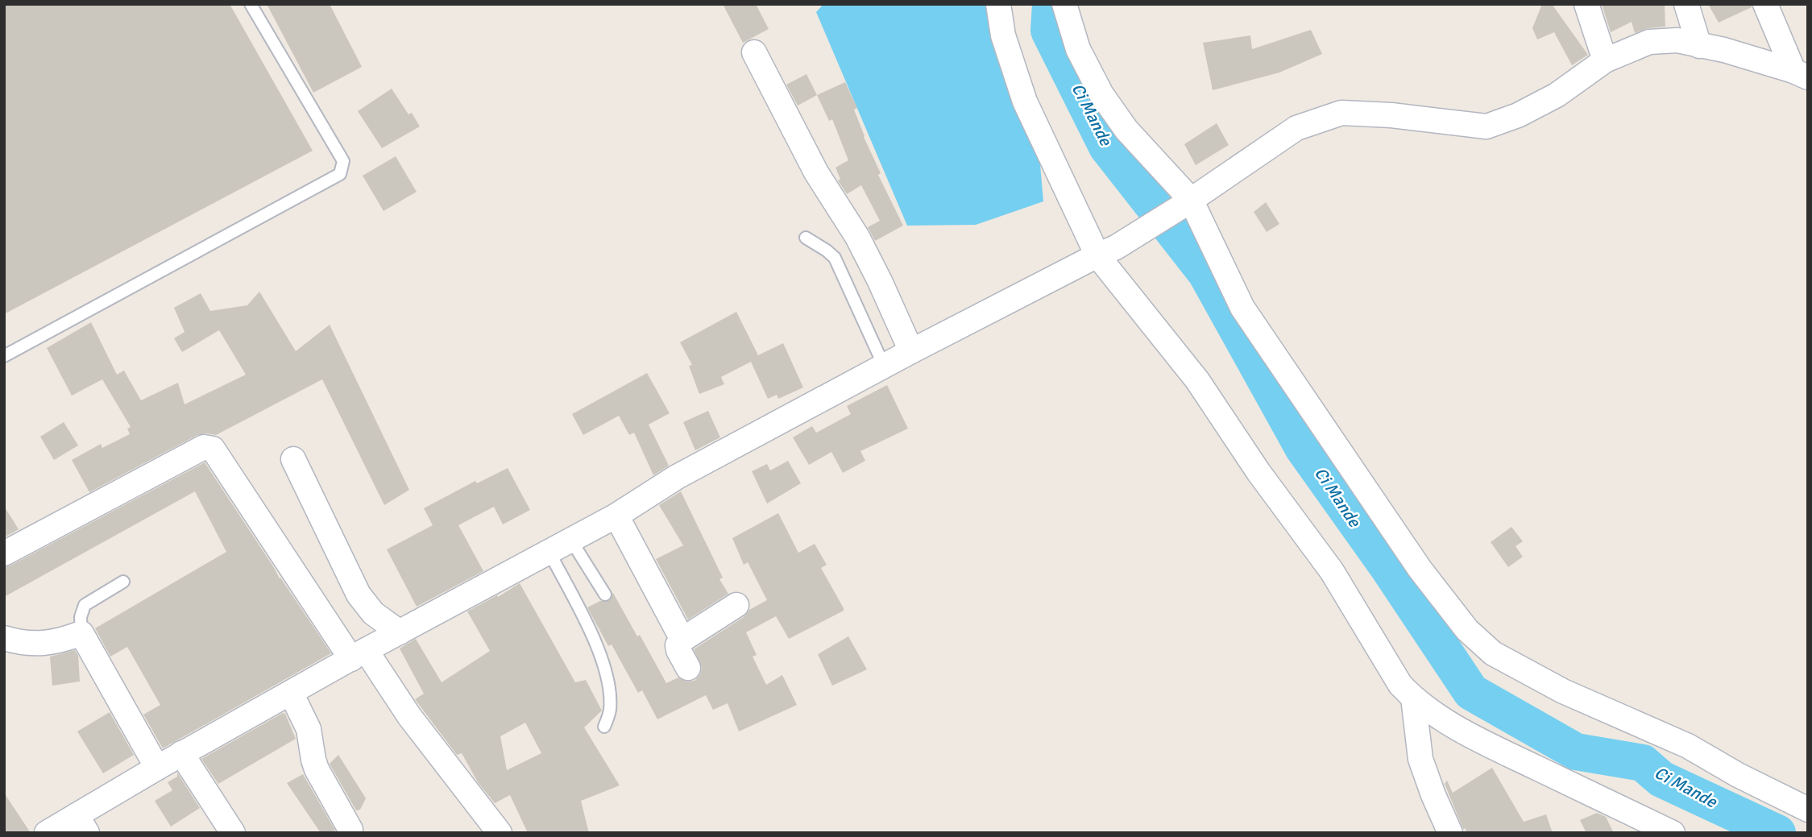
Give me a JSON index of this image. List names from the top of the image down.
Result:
{
  "water": ["Ci Mande"]
}
